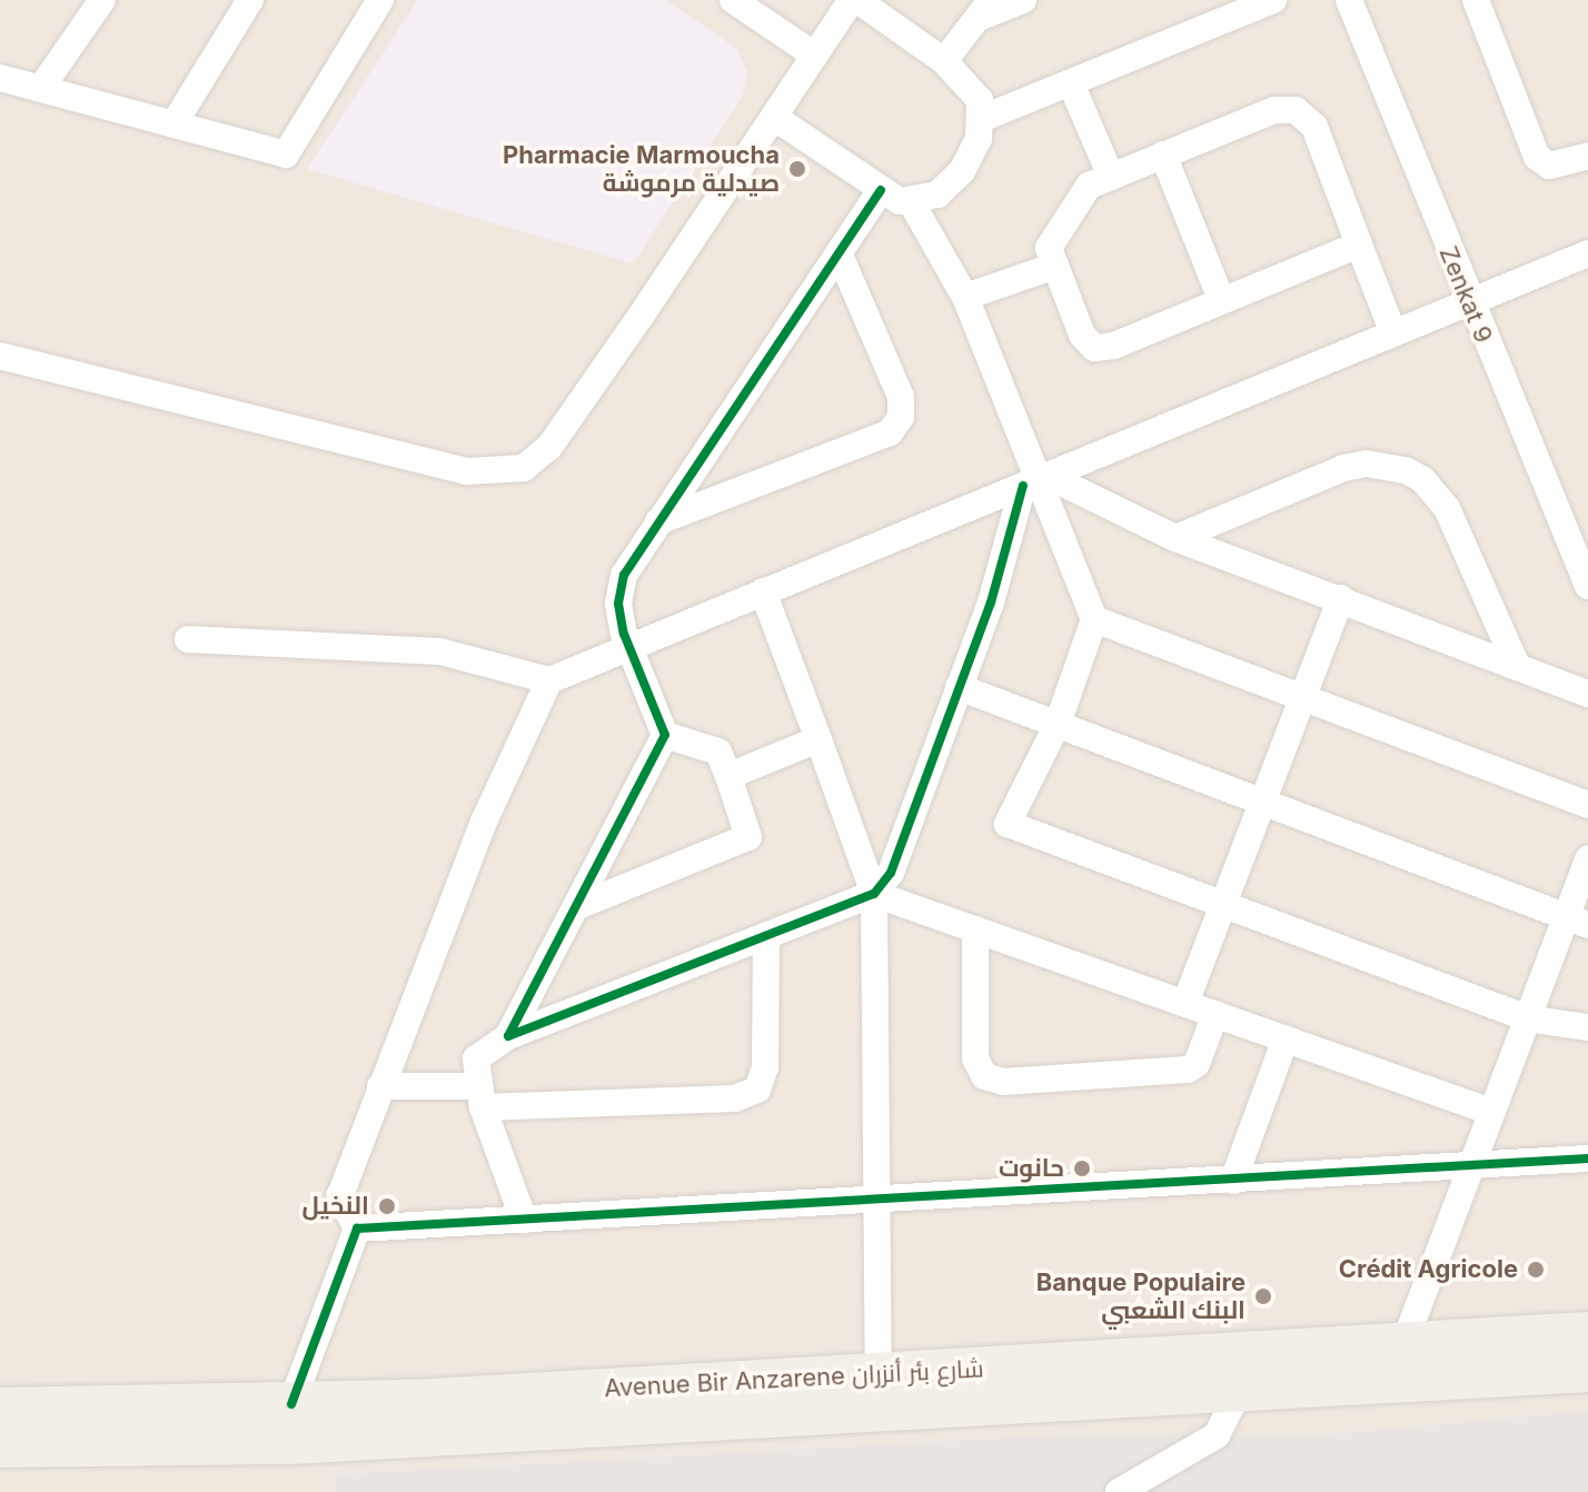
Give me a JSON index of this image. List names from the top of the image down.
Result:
{
  "streets": {
    "main road": ["Avenue Bir Anzarene شارع بئر أنزران"],
    "street": ["Zenkat 9"]
  },
  "places": [
    "Pharmacie Marmoucha صيدلية مرموشة",
    "حانوت",
    "النخيل",
    "Crédit Agricole",
    "Banque Populaire البنك الشعبي"
  ]
}
